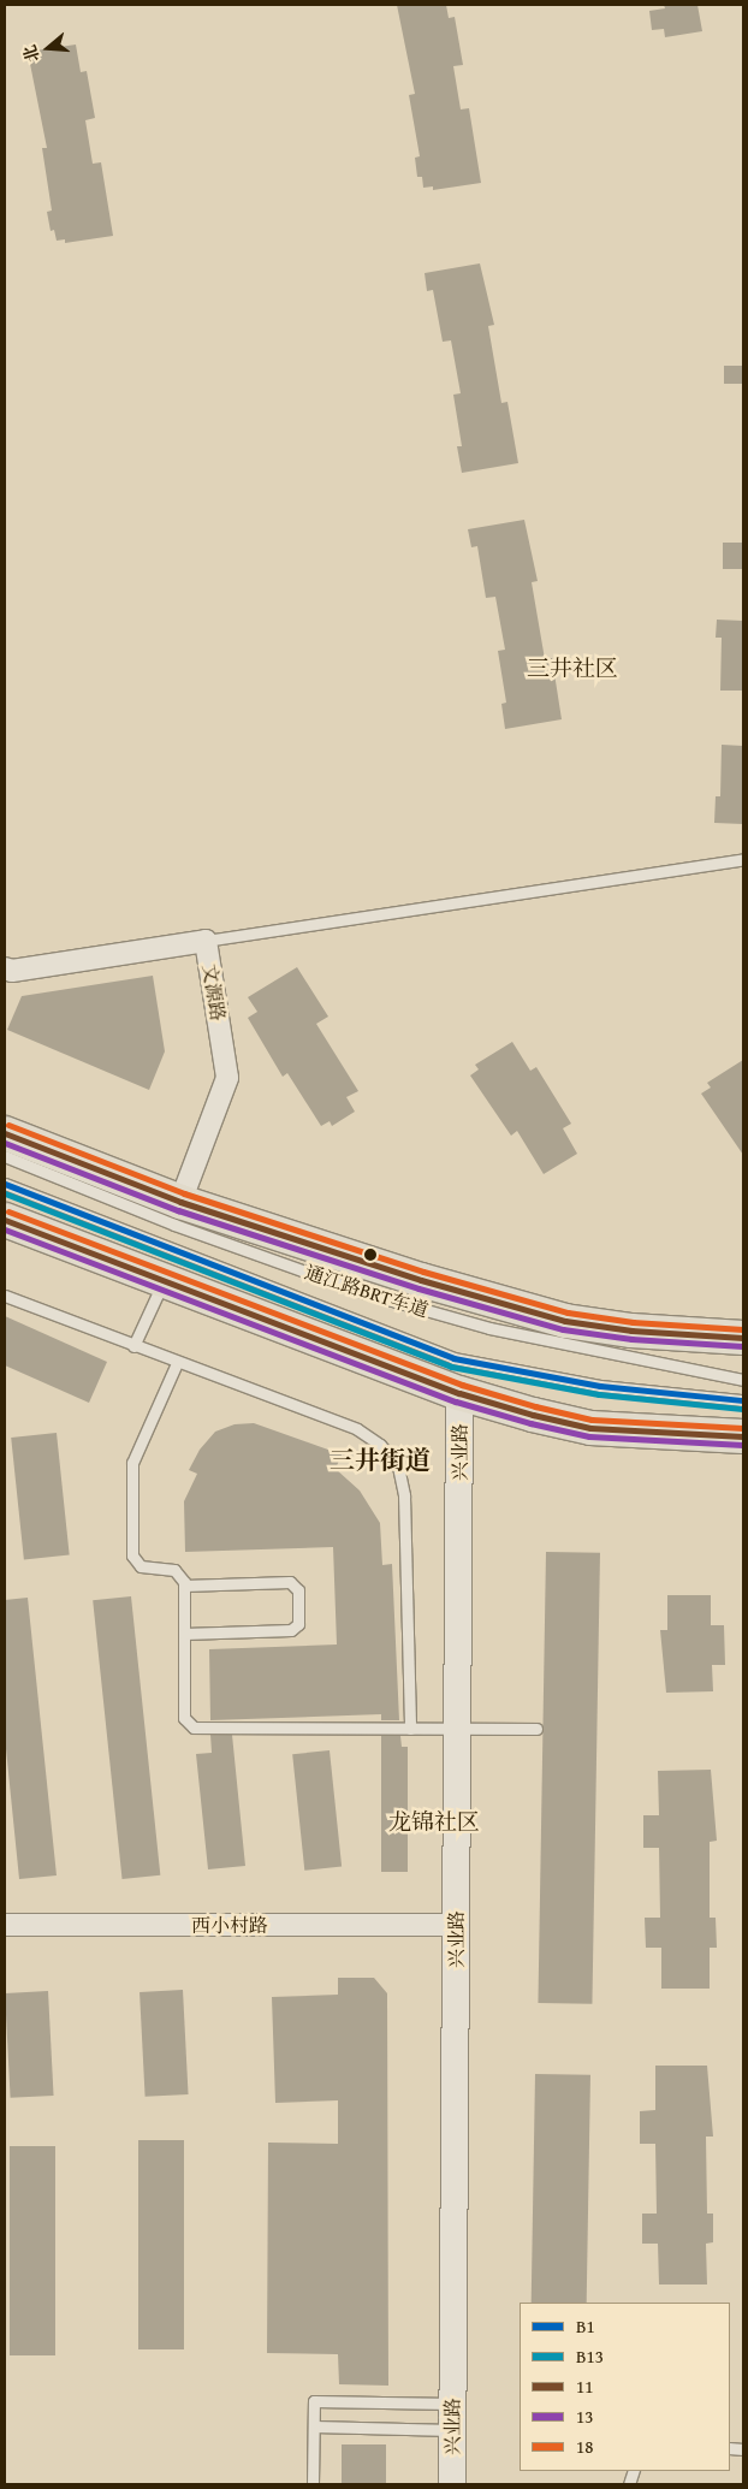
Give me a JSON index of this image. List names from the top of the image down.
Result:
{
  "streets": {
    "street": ["文源路", "兴业路", "西小村路"],
    "lane": ["通江路BRT车道"]
  },
  "crossings": [
    ["兴业路", "西小村路"]
  ],
  "districts": ["三井社区", "三井街道", "龙锦社区"],
  "lines": [
    "transit line 18",
    "transit line 11",
    "transit line 13",
    "transit line B1",
    "transit line B13"
  ],
  "legend": [
    "B1",
    "B13",
    "11",
    "13",
    "18"
  ],
  "north": "left"
}
